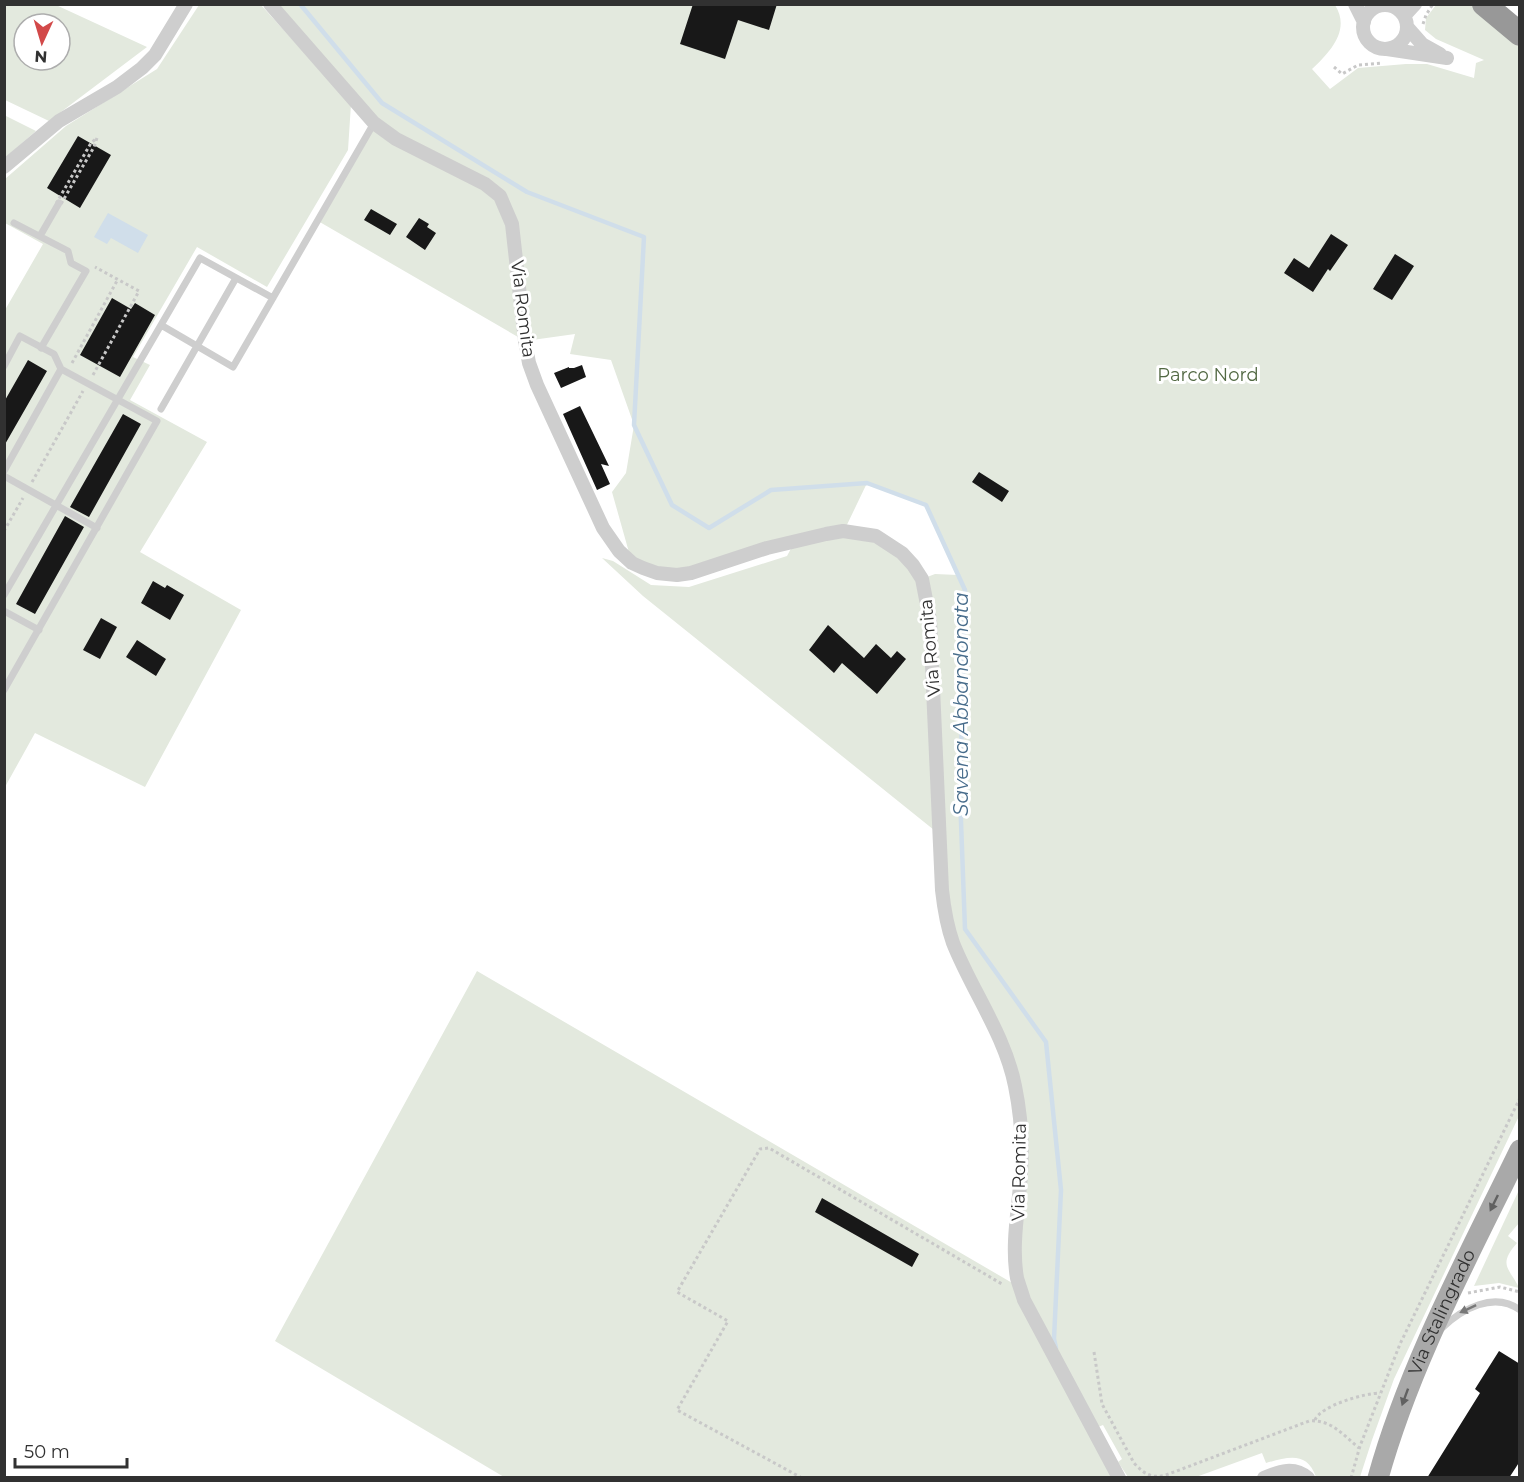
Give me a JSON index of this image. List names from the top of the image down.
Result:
{
  "streets": {
    "main road": ["Via Stalingrado"],
    "street": ["Via Romita"]
  },
  "one_way": ["Via Stalingrado"],
  "water": ["Savena Abbandonata"],
  "parks": ["Parco Nord"],
  "scale_bar": "50 m",
  "north": "bottom"
}
